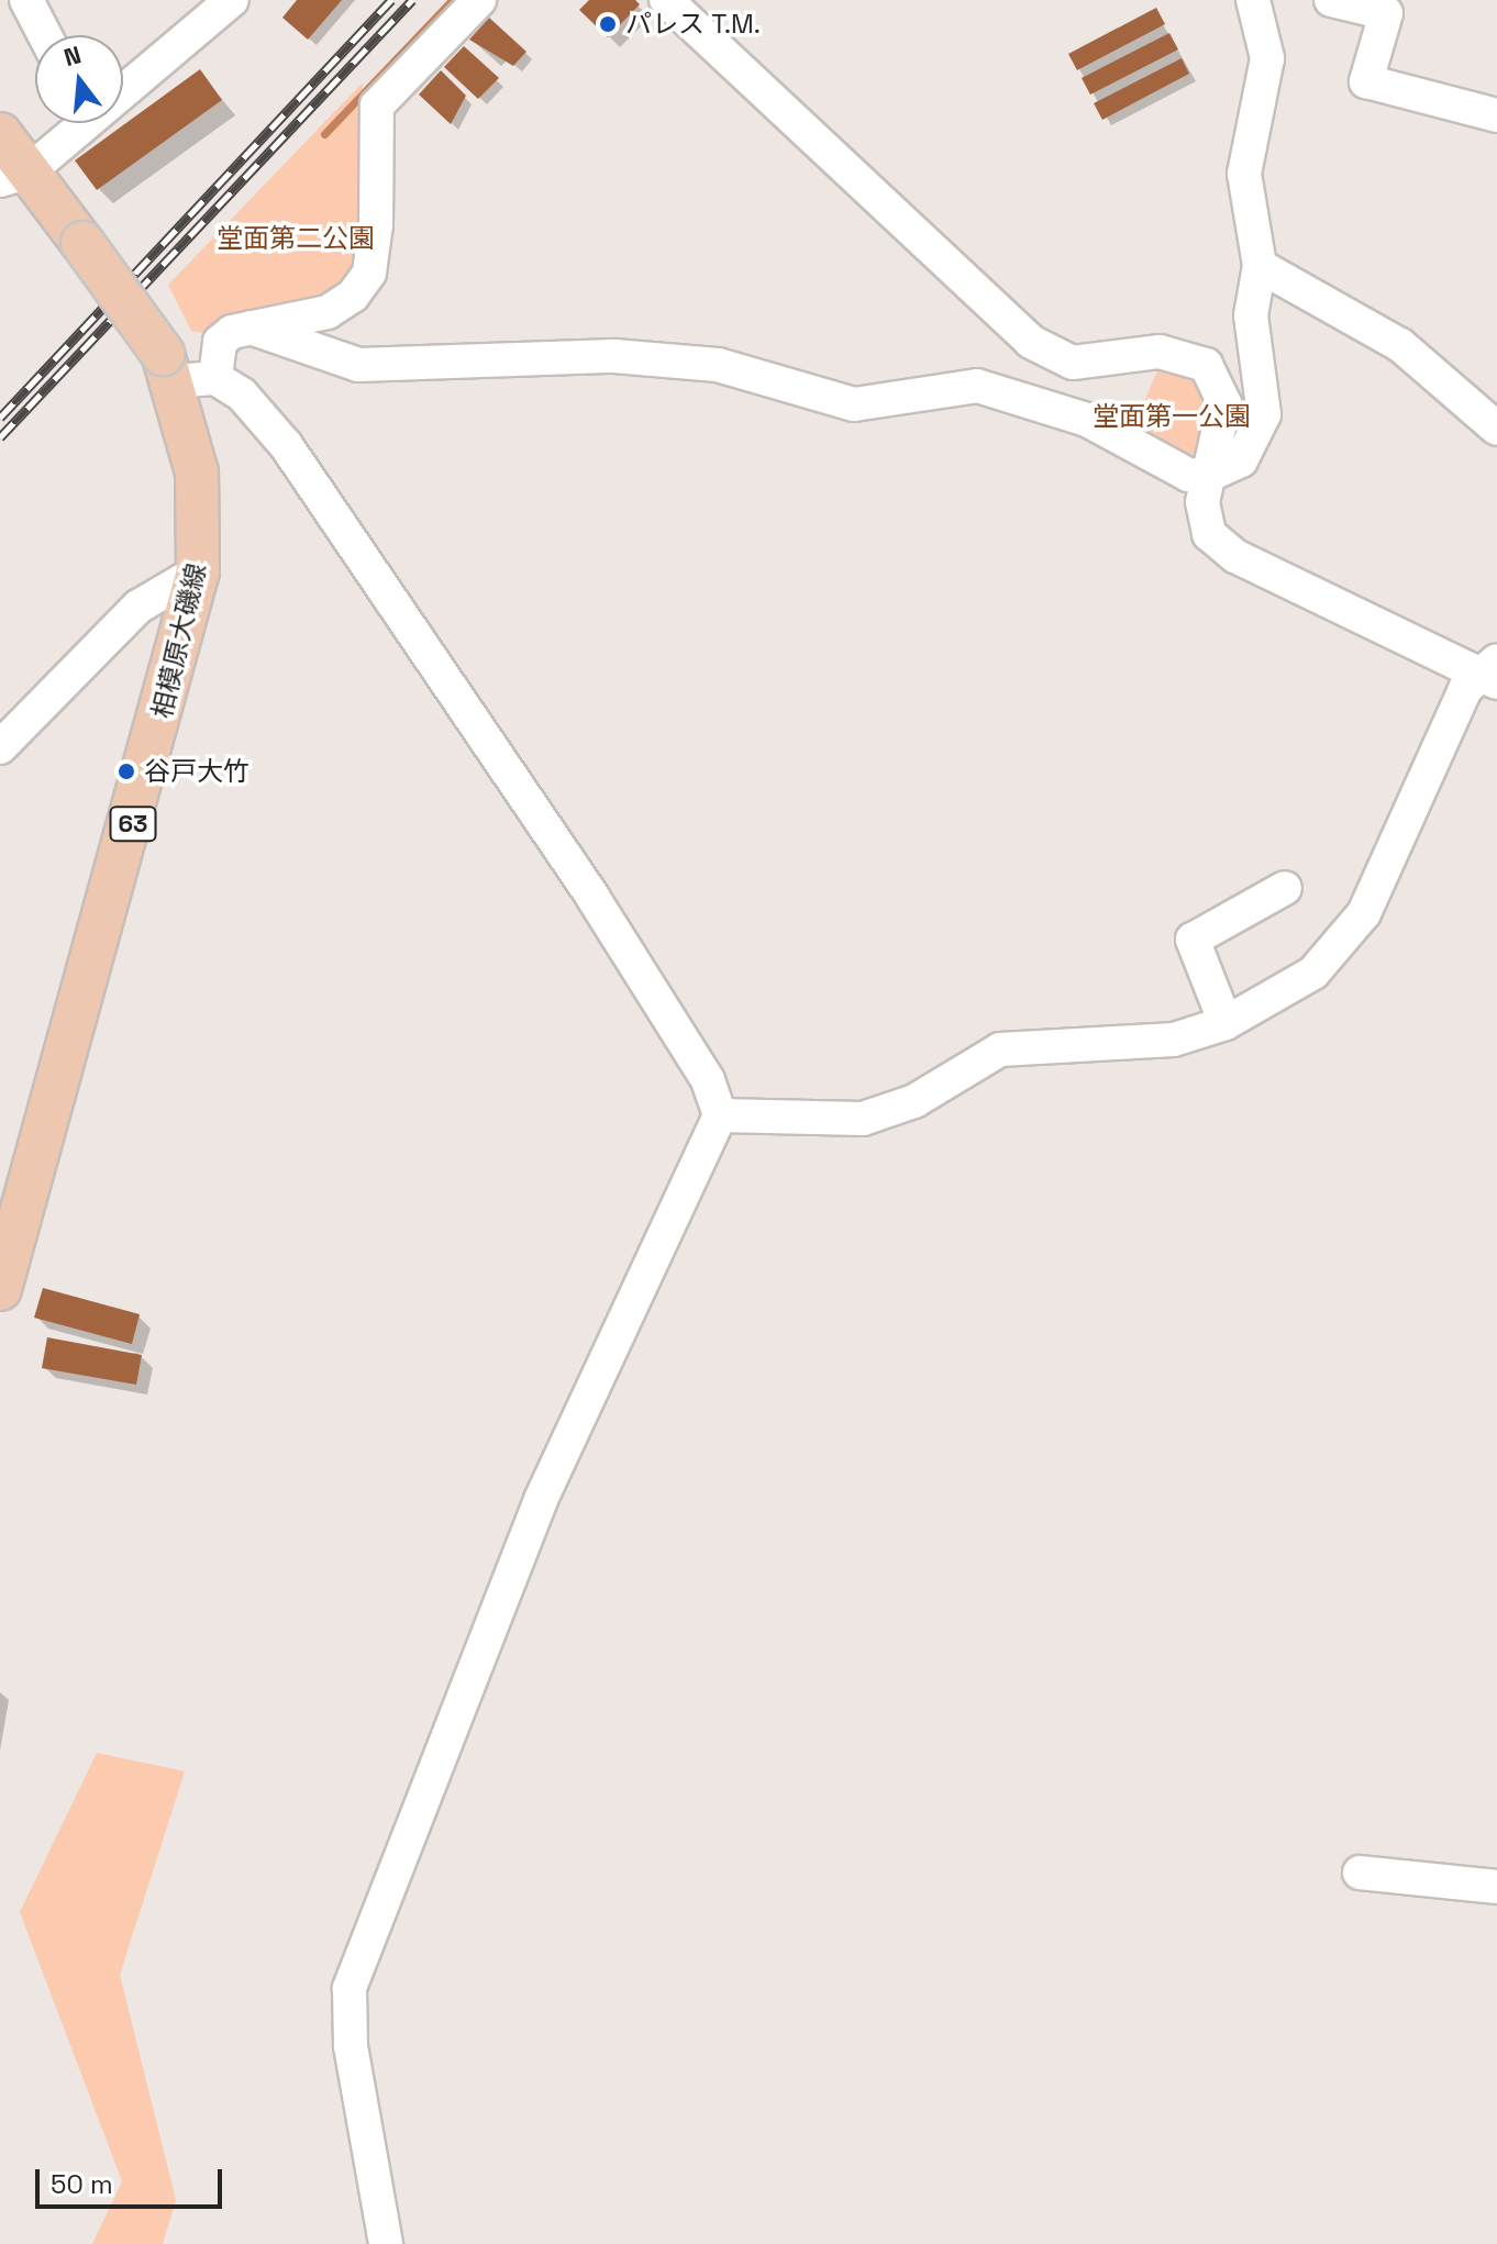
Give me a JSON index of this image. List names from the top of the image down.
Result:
{
  "streets": {
    "main road": ["相模原大磯線", "63"]
  },
  "parks": ["堂面第二公園", "堂面第一公園"],
  "places": ["パレス T.M.", "谷戸大竹"],
  "scale_bar": "50 m",
  "north": "top"
}
